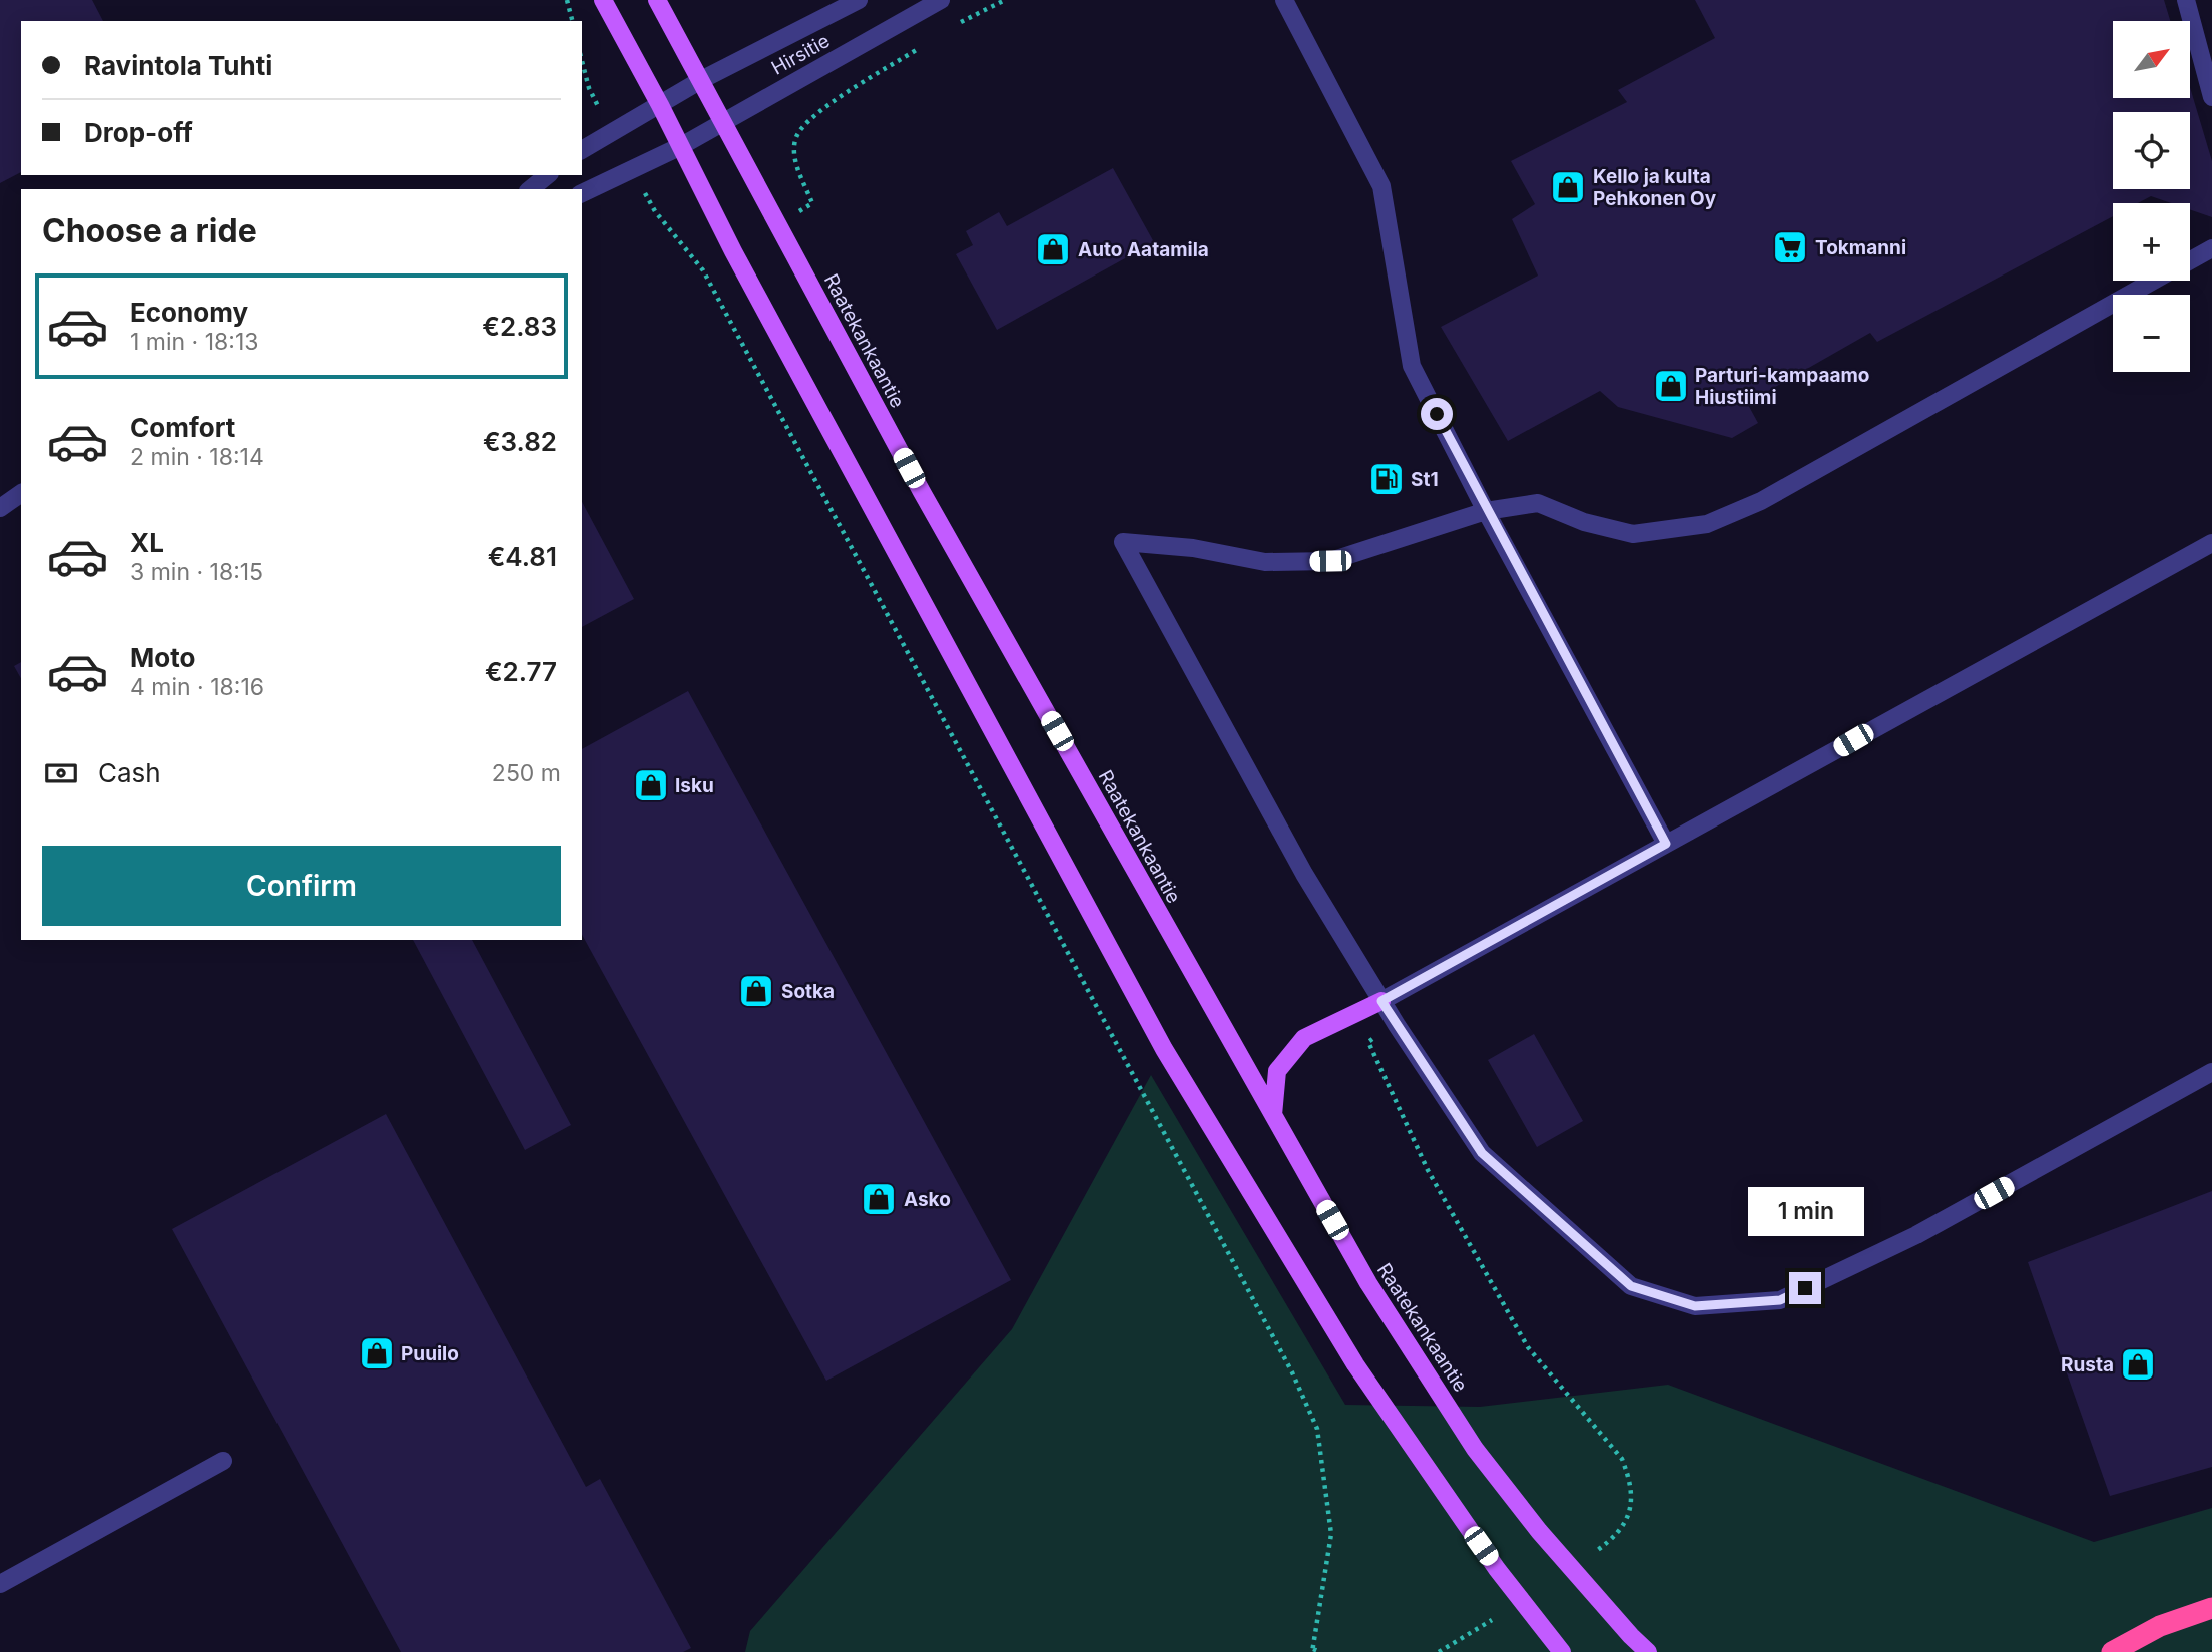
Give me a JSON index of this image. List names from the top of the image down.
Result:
{
  "streets": {
    "main road": ["Raatekankaantie"],
    "street": ["Hirsitie"]
  },
  "crossings": [
    ["Hirsitie", "Raatekankaantie"]
  ],
  "places": {
    "shop": [
      "Kello ja kulta Pehkonen Oy",
      "Auto Aatamila",
      "Parturi-kampaamo Hiustiimi",
      "Isku",
      "Sotka",
      "Asko",
      "Puuilo",
      "Rusta"
    ],
    "supermarket": ["Tokmanni"],
    "fuel station": ["St1"]
  },
  "north": "top right",
  "page": {
    "map_buttons": ["+", "−"],
    "banner": ["Ravintola Tuhti", "Drop-off"],
    "heading": "Choose a ride",
    "list": [
      {
        "name": "Economy",
        "note": "1 min · 18:13",
        "value": "€2.83"
      },
      {
        "name": "Comfort",
        "note": "2 min · 18:14",
        "value": "€3.82"
      },
      {
        "name": "XL",
        "note": "3 min · 18:15",
        "value": "€4.81"
      },
      {
        "name": "Moto",
        "note": "4 min · 18:16",
        "value": "€2.77"
      }
    ],
    "pay": ["Cash", "250 m"],
    "buttons": "Confirm",
    "bubble": "1 min"
  }
}
